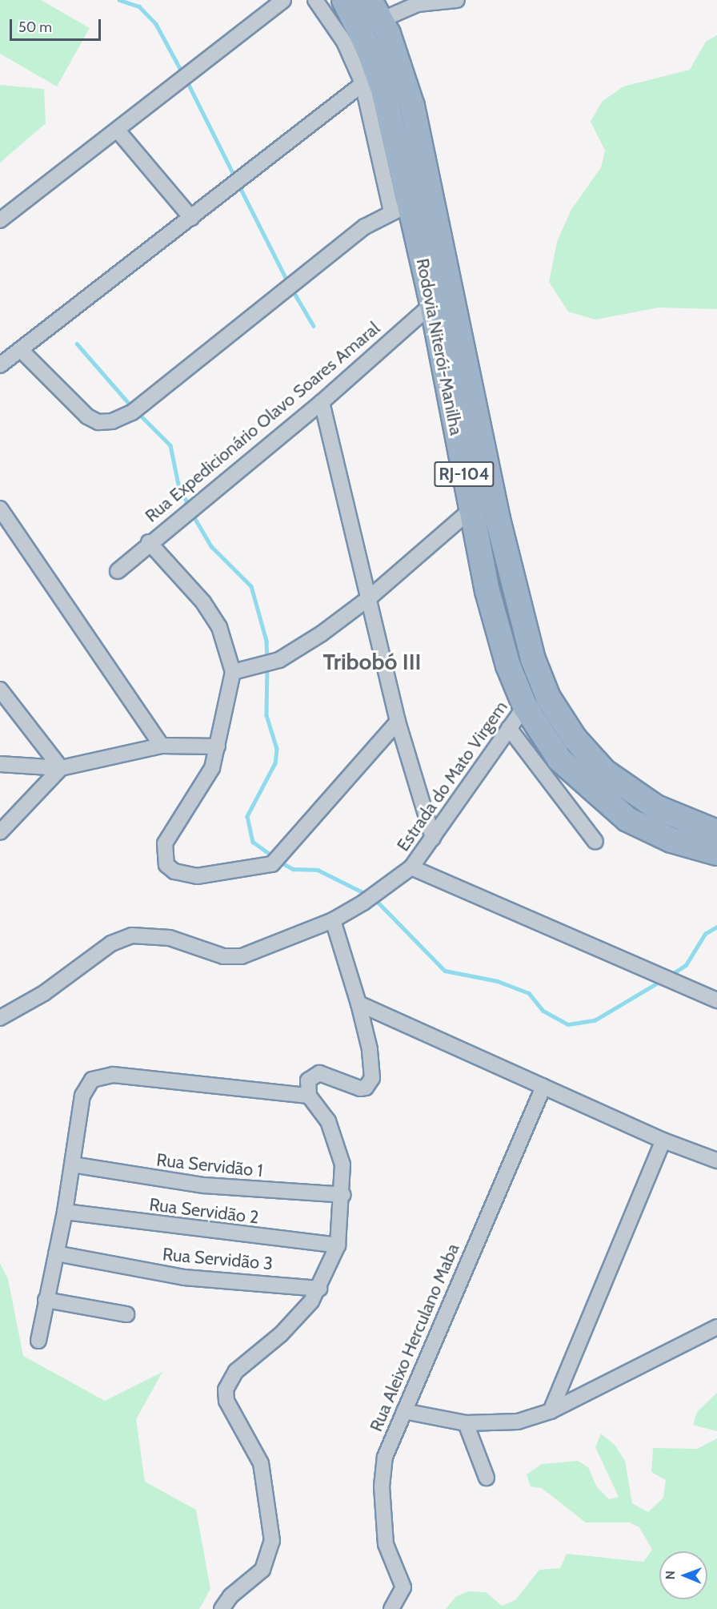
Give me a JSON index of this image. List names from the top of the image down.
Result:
{
  "streets": {
    "highway": ["Rodovia Niterói-Manilha", "RJ-104"],
    "street": [
      "Rua Expedicionário Olavo Soares Amaral",
      "Estrada do Mato Virgem",
      "Rua Servidão 1",
      "Rua Servidão 2",
      "Rua Servidão 3",
      "Rua Aleixo Herculano Maba"
    ]
  },
  "crossings": [
    ["Rodovia Niterói-Manilha", "Rua Expedicionário Olavo Soares Amaral"],
    ["Rodovia Niterói-Manilha", "Estrada do Mato Virgem"]
  ],
  "districts": ["Tribobó III"],
  "scale_bar": "50 m",
  "north": "left"
}
